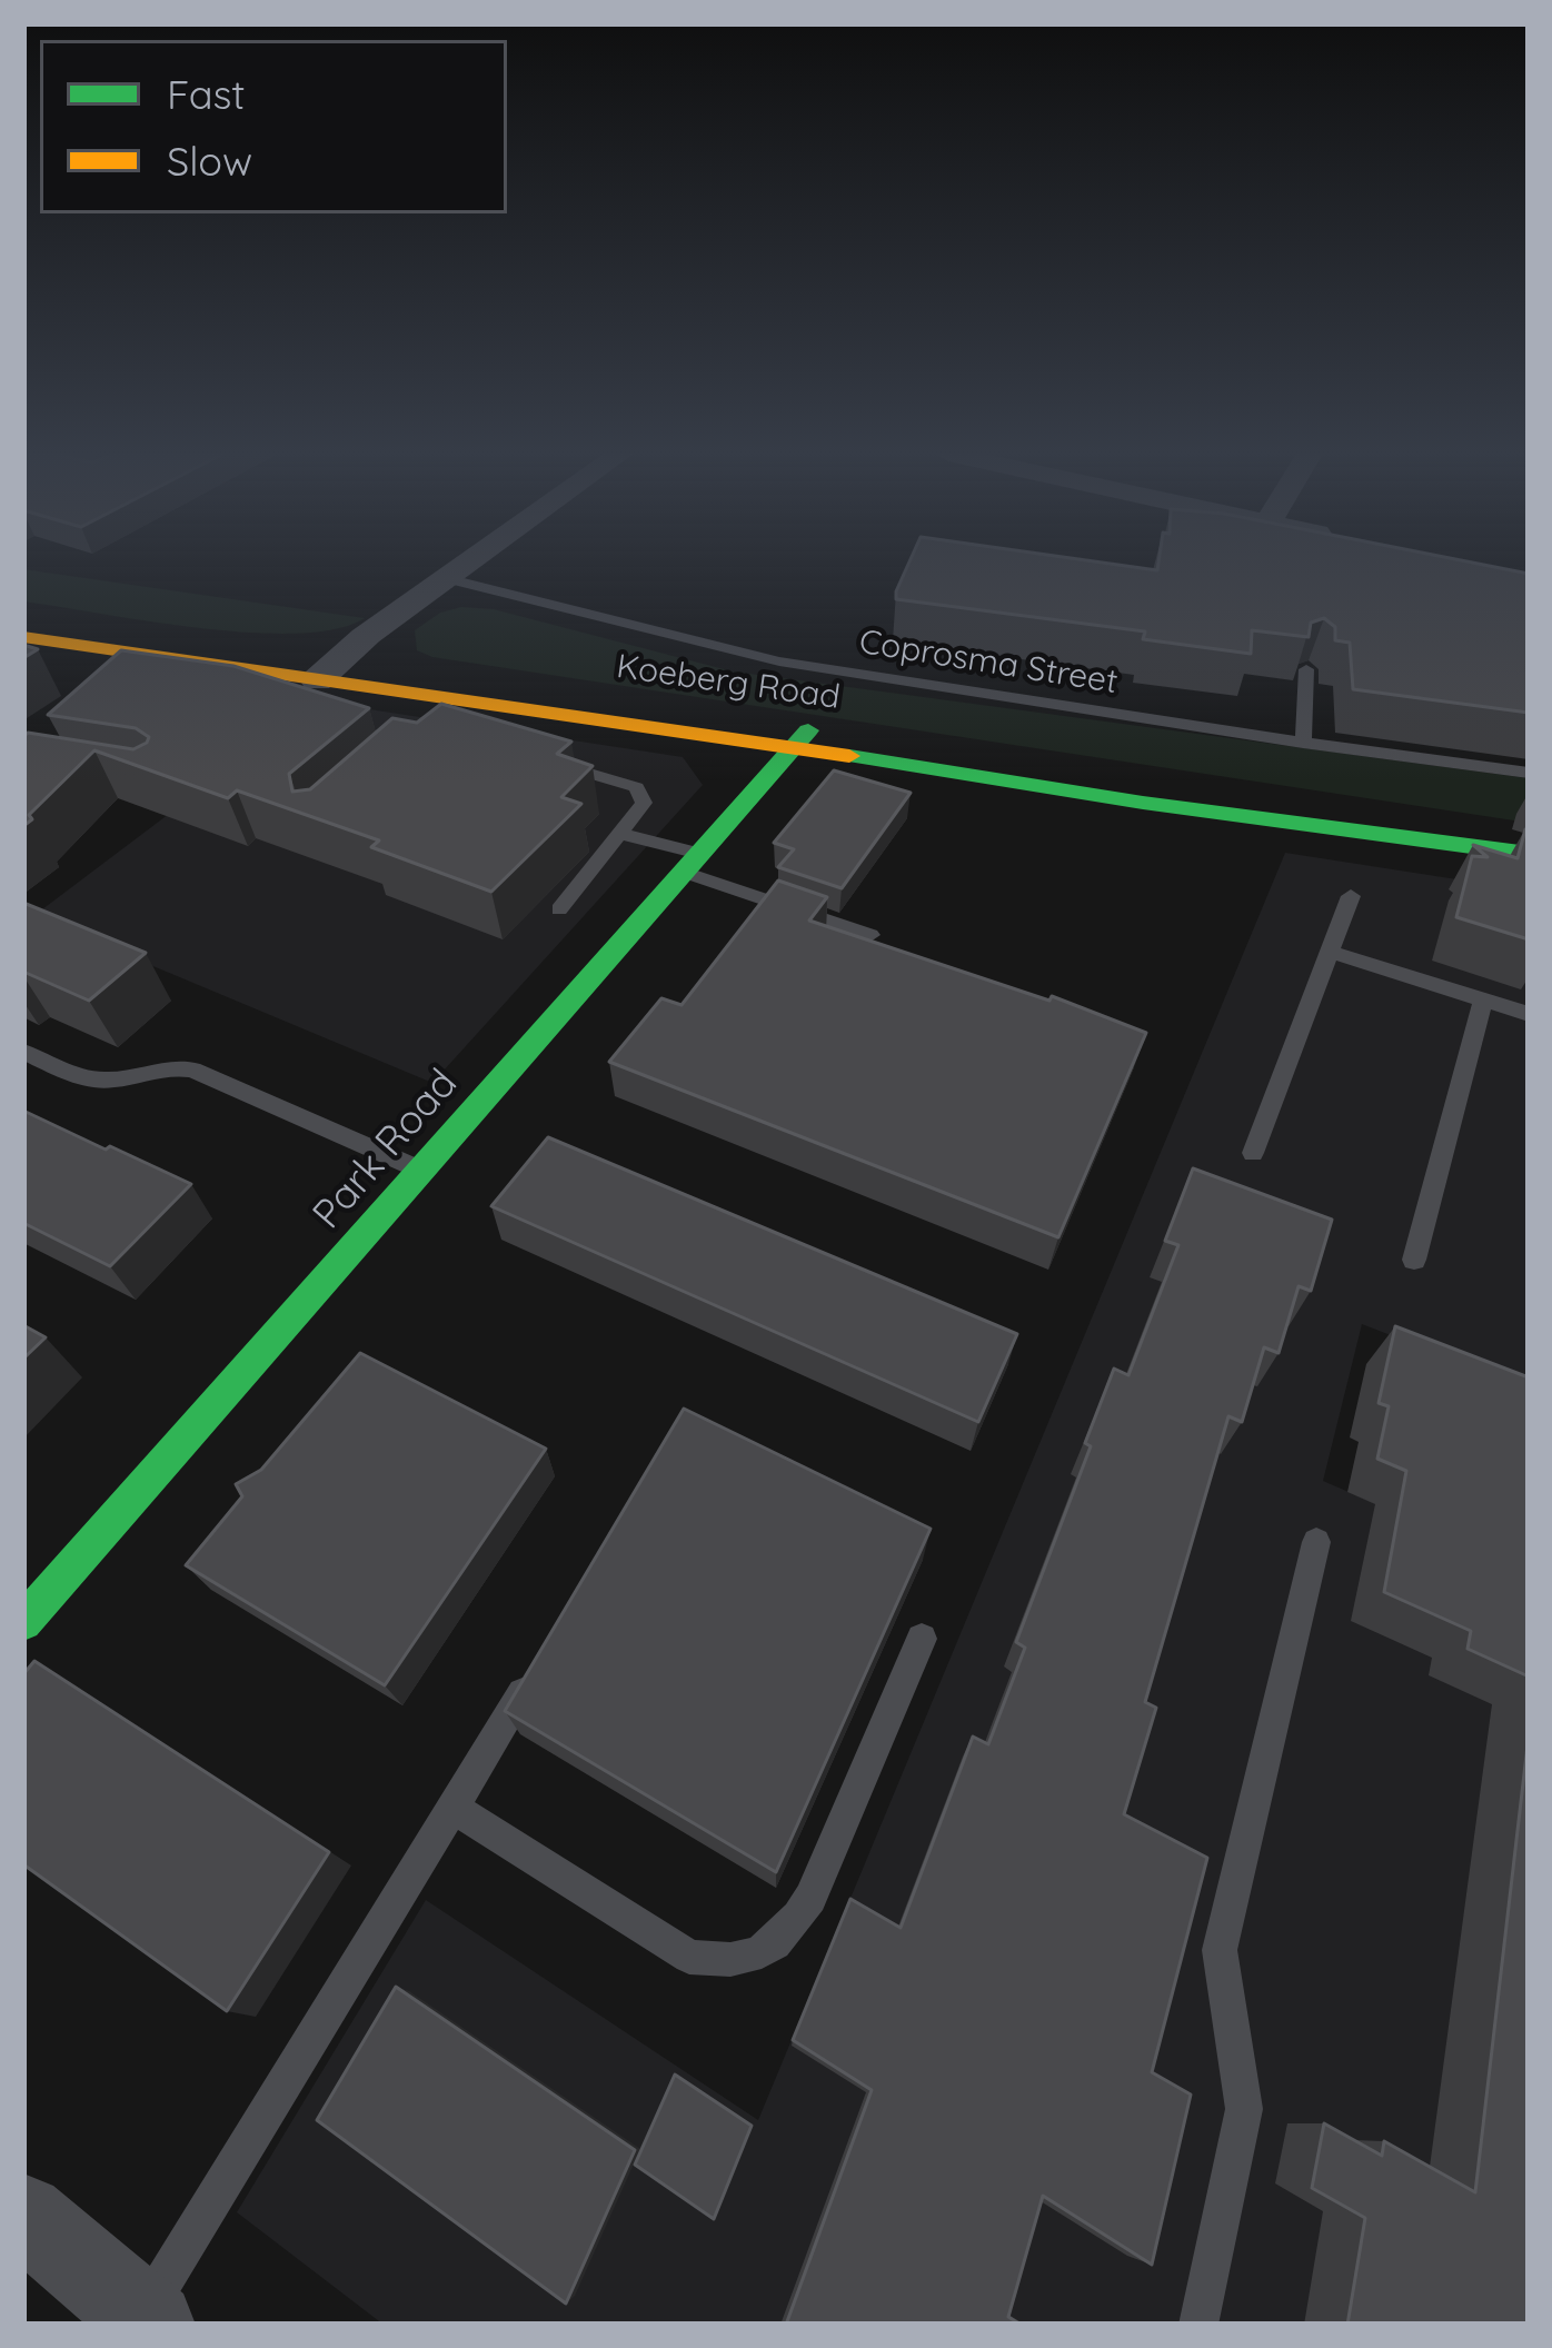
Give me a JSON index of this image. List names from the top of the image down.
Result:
{
  "streets": {
    "main road": ["Koeberg Road", "Park Road"],
    "lane": ["Coprosma Street"]
  },
  "crossings": [
    ["Koeberg Road", "Park Road"]
  ],
  "legend": ["Fast", "Slow"]
}
